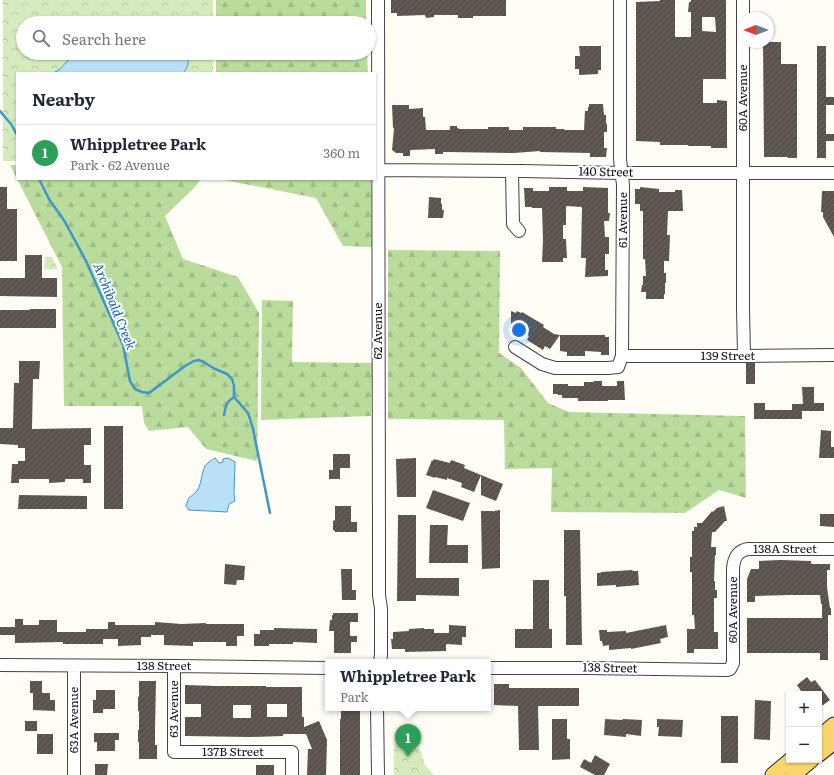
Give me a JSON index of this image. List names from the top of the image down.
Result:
{
  "streets": {
    "street": [
      "60A Avenue",
      "140 Street",
      "61 Avenue",
      "62 Avenue",
      "139 Street",
      "138A Street",
      "138 Street",
      "63 Avenue",
      "63A Avenue",
      "137B Street"
    ]
  },
  "crossings": [
    ["60A Avenue", "140 Street"],
    ["60A Avenue", "139 Street"],
    ["60A Avenue", "138A Street"],
    ["60A Avenue", "138 Street"],
    ["140 Street", "61 Avenue"],
    ["140 Street", "62 Avenue"],
    ["61 Avenue", "139 Street"],
    ["138 Street", "63 Avenue"],
    ["138 Street", "63A Avenue"],
    ["63 Avenue", "137B Street"]
  ],
  "water": ["Archibald Creek"],
  "north": "left",
  "page": {
    "search": "Search here",
    "heading": "Nearby",
    "list": [
      {
        "mark": "1",
        "name": "Whippletree Park",
        "note": "Park · 62 Avenue",
        "value": "360 m"
      }
    ],
    "popup": ["Whippletree Park", "Park"],
    "map_buttons": ["+", "−"],
    "pins": "1"
  }
}
